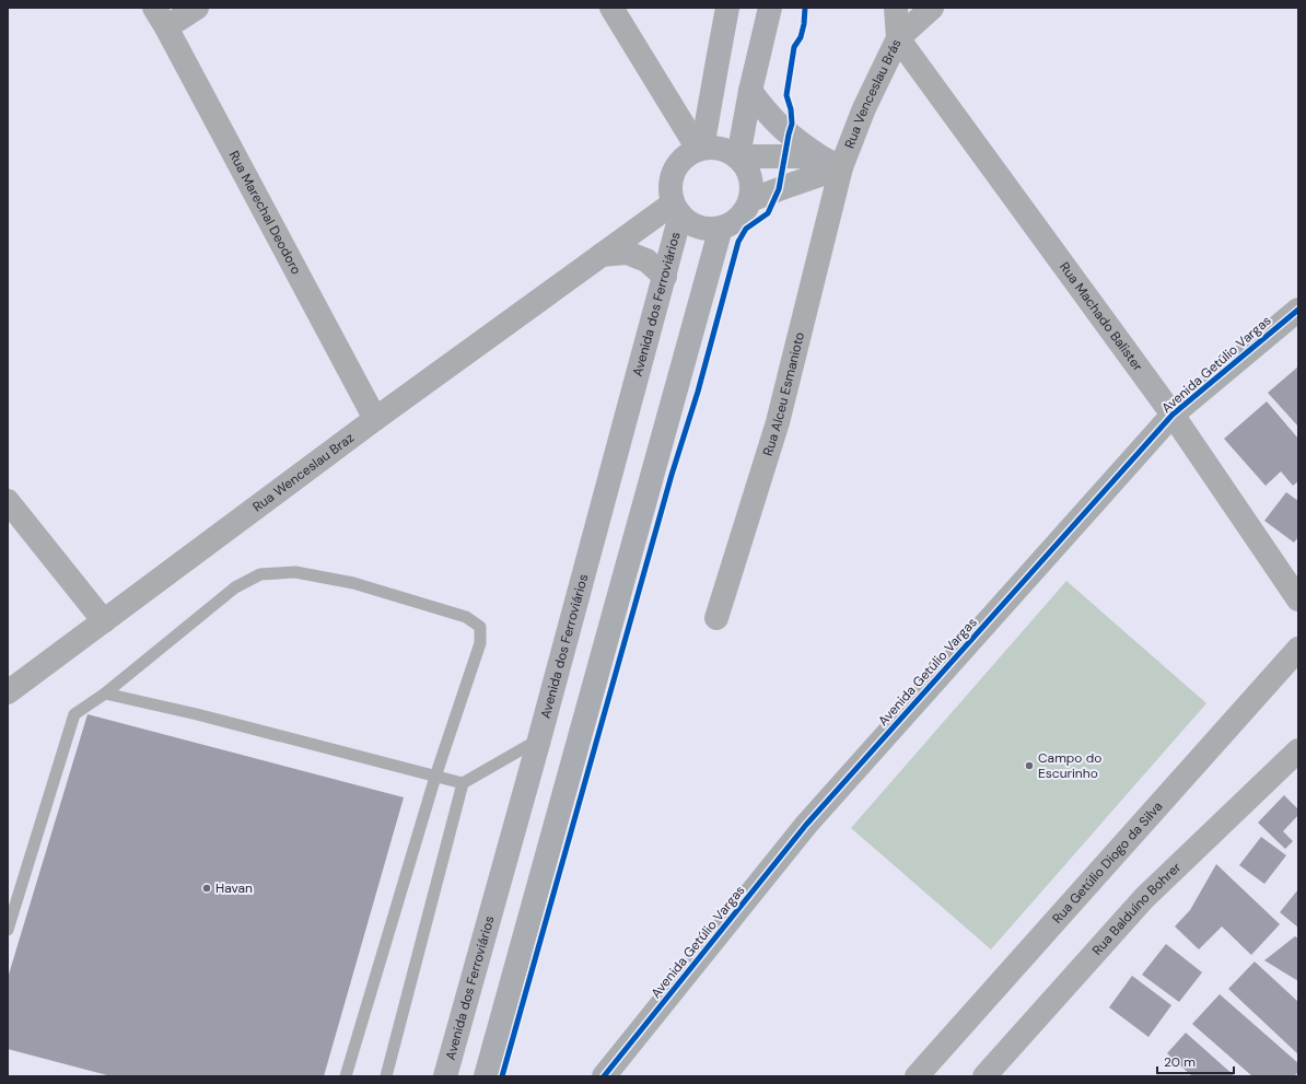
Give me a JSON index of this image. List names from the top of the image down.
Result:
{
  "streets": {
    "main road": ["Avenida dos Ferroviários"],
    "street": [
      "Rua Venceslau Brás",
      "Rua Marechal Deodoro",
      "Rua Machado Balister",
      "Avenida Getúlio Vargas",
      "Rua Alceu Esmanioto",
      "Rua Wenceslau Braz",
      "Rua Getúlio Diogo da Silva",
      "Rua Balduíno Bohrer"
    ]
  },
  "crossings": [
    ["Rua Venceslau Brás", "Rua Machado Balister"],
    ["Rua Venceslau Brás", "Rua Alceu Esmanioto"],
    ["Rua Marechal Deodoro", "Rua Wenceslau Braz"],
    ["Avenida dos Ferroviários", "Rua Wenceslau Braz"],
    ["Rua Machado Balister", "Avenida Getúlio Vargas"]
  ],
  "places": ["Campo do Escurinho", "Havan"],
  "scale_bar": "20 m"
}
